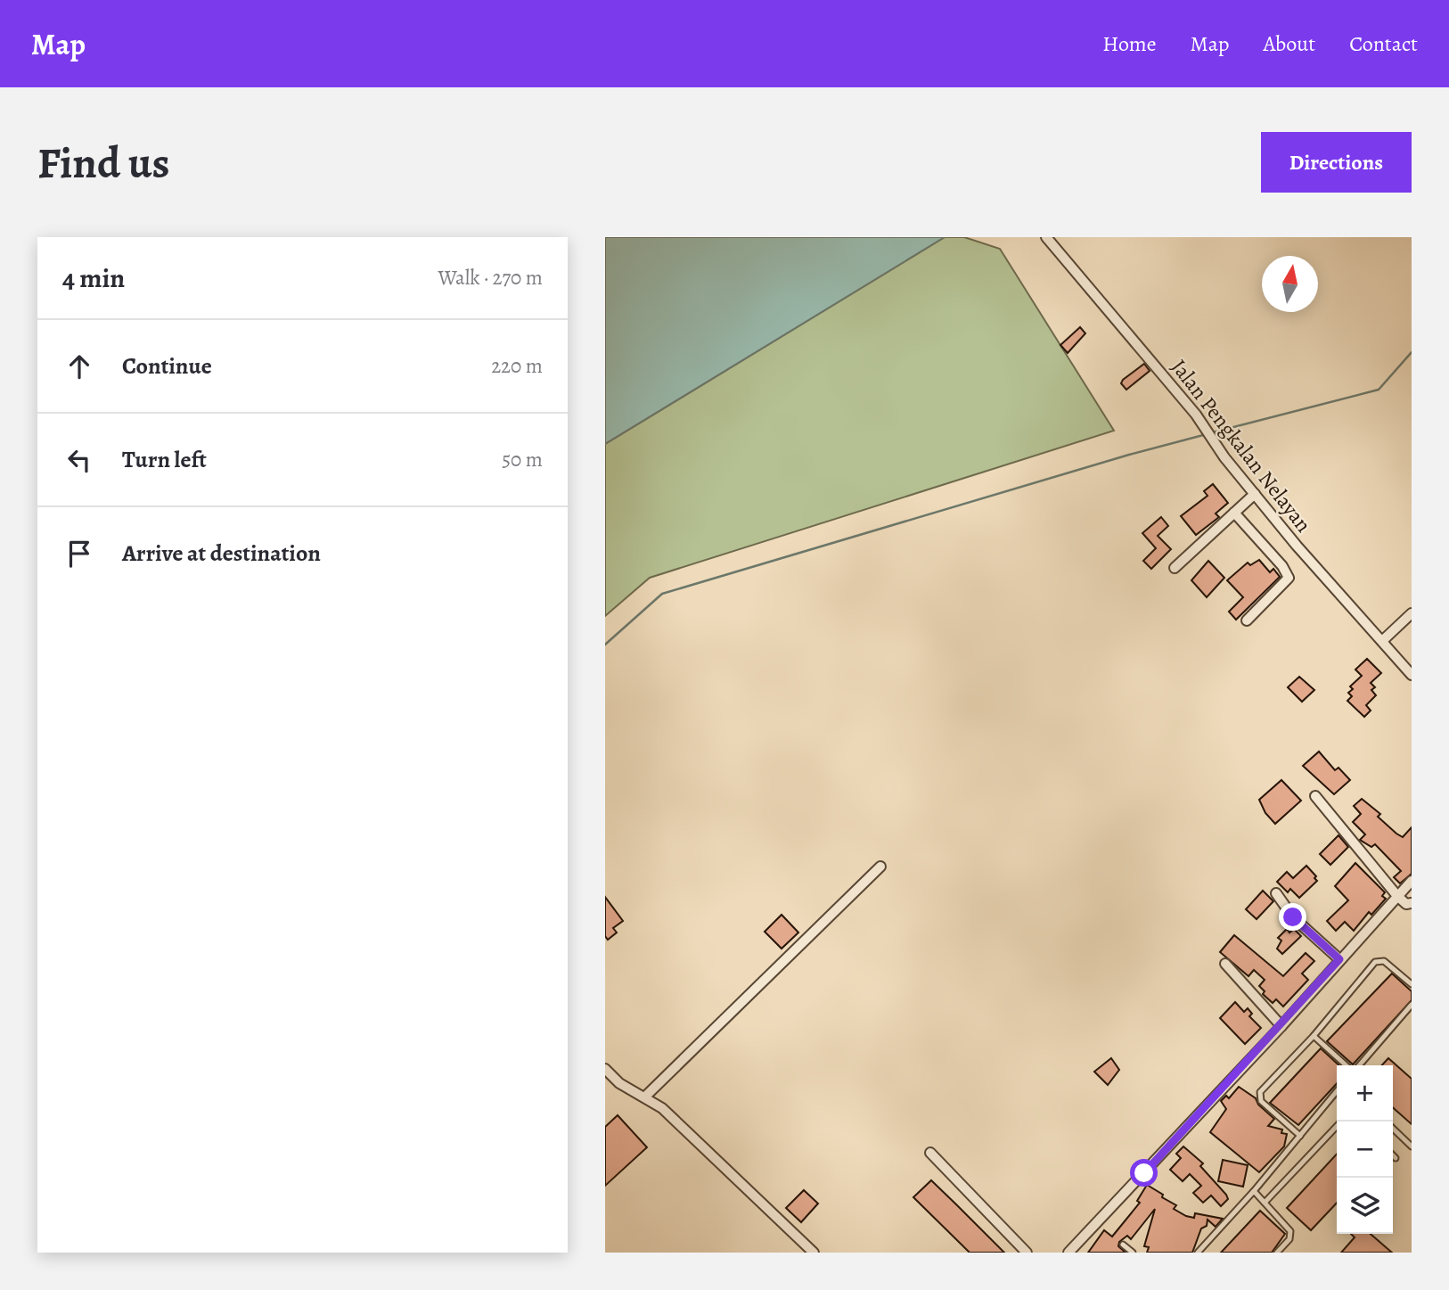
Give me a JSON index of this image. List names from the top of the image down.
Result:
{
  "streets": {
    "street": ["Jalan Pengkalan Nelayan"]
  },
  "north": "top",
  "page": {
    "header": "Map",
    "nav": [
      "Home",
      "Map",
      "About",
      "Contact"
    ],
    "buttons": "Directions",
    "title": "Find us",
    "heading": ["4 min", "Walk · 270 m"],
    "list": [
      ["Continue", "220 m"],
      ["Turn left", "50 m"],
      "Arrive at destination"
    ],
    "map_buttons": ["+", "−"]
  }
}
